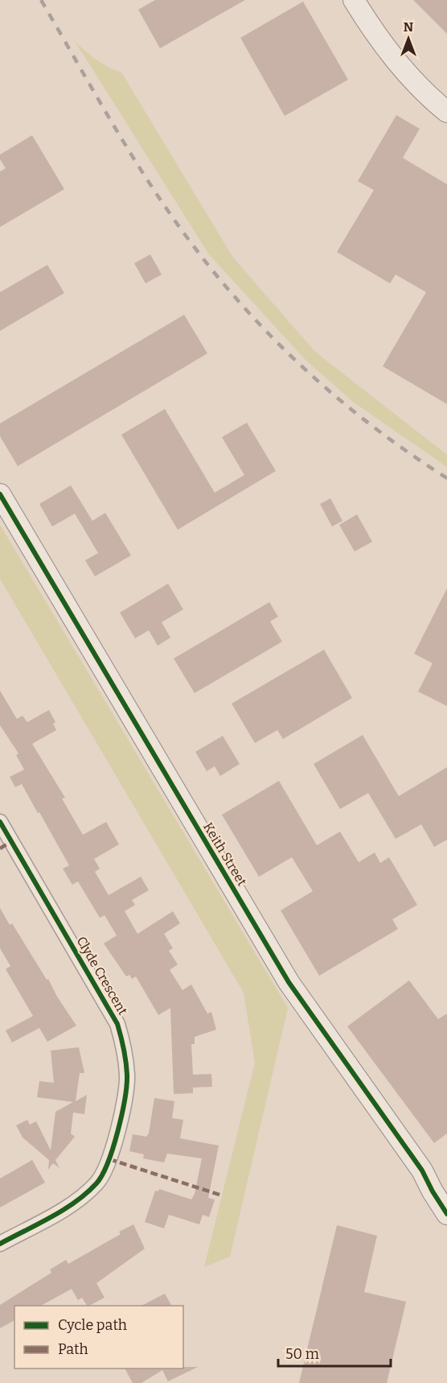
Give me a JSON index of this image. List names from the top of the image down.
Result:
{
  "streets": {
    "street": ["Keith Street", "Clyde Crescent"]
  },
  "legend": ["Cycle path", "Path"],
  "scale_bar": "50 m",
  "north": "top"
}
